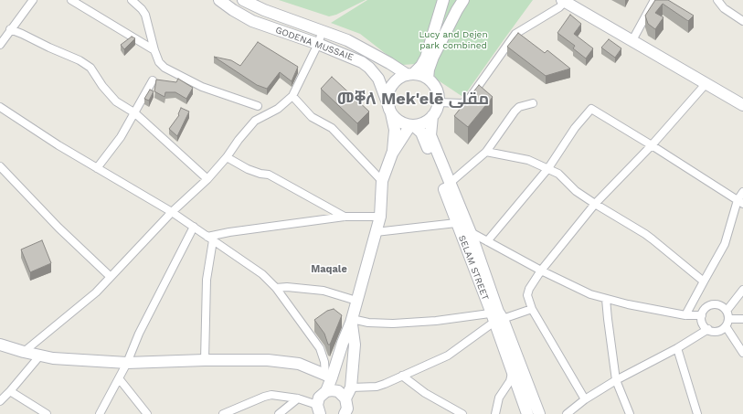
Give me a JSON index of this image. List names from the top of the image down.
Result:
{
  "streets": {
    "street": ["GODENA MUSSAIE", "SELAM STREET"]
  },
  "districts": ["መቐለ Mek'elē مقلى", "Maqale"],
  "parks": ["Lucy and Dejen park combined"]
}
